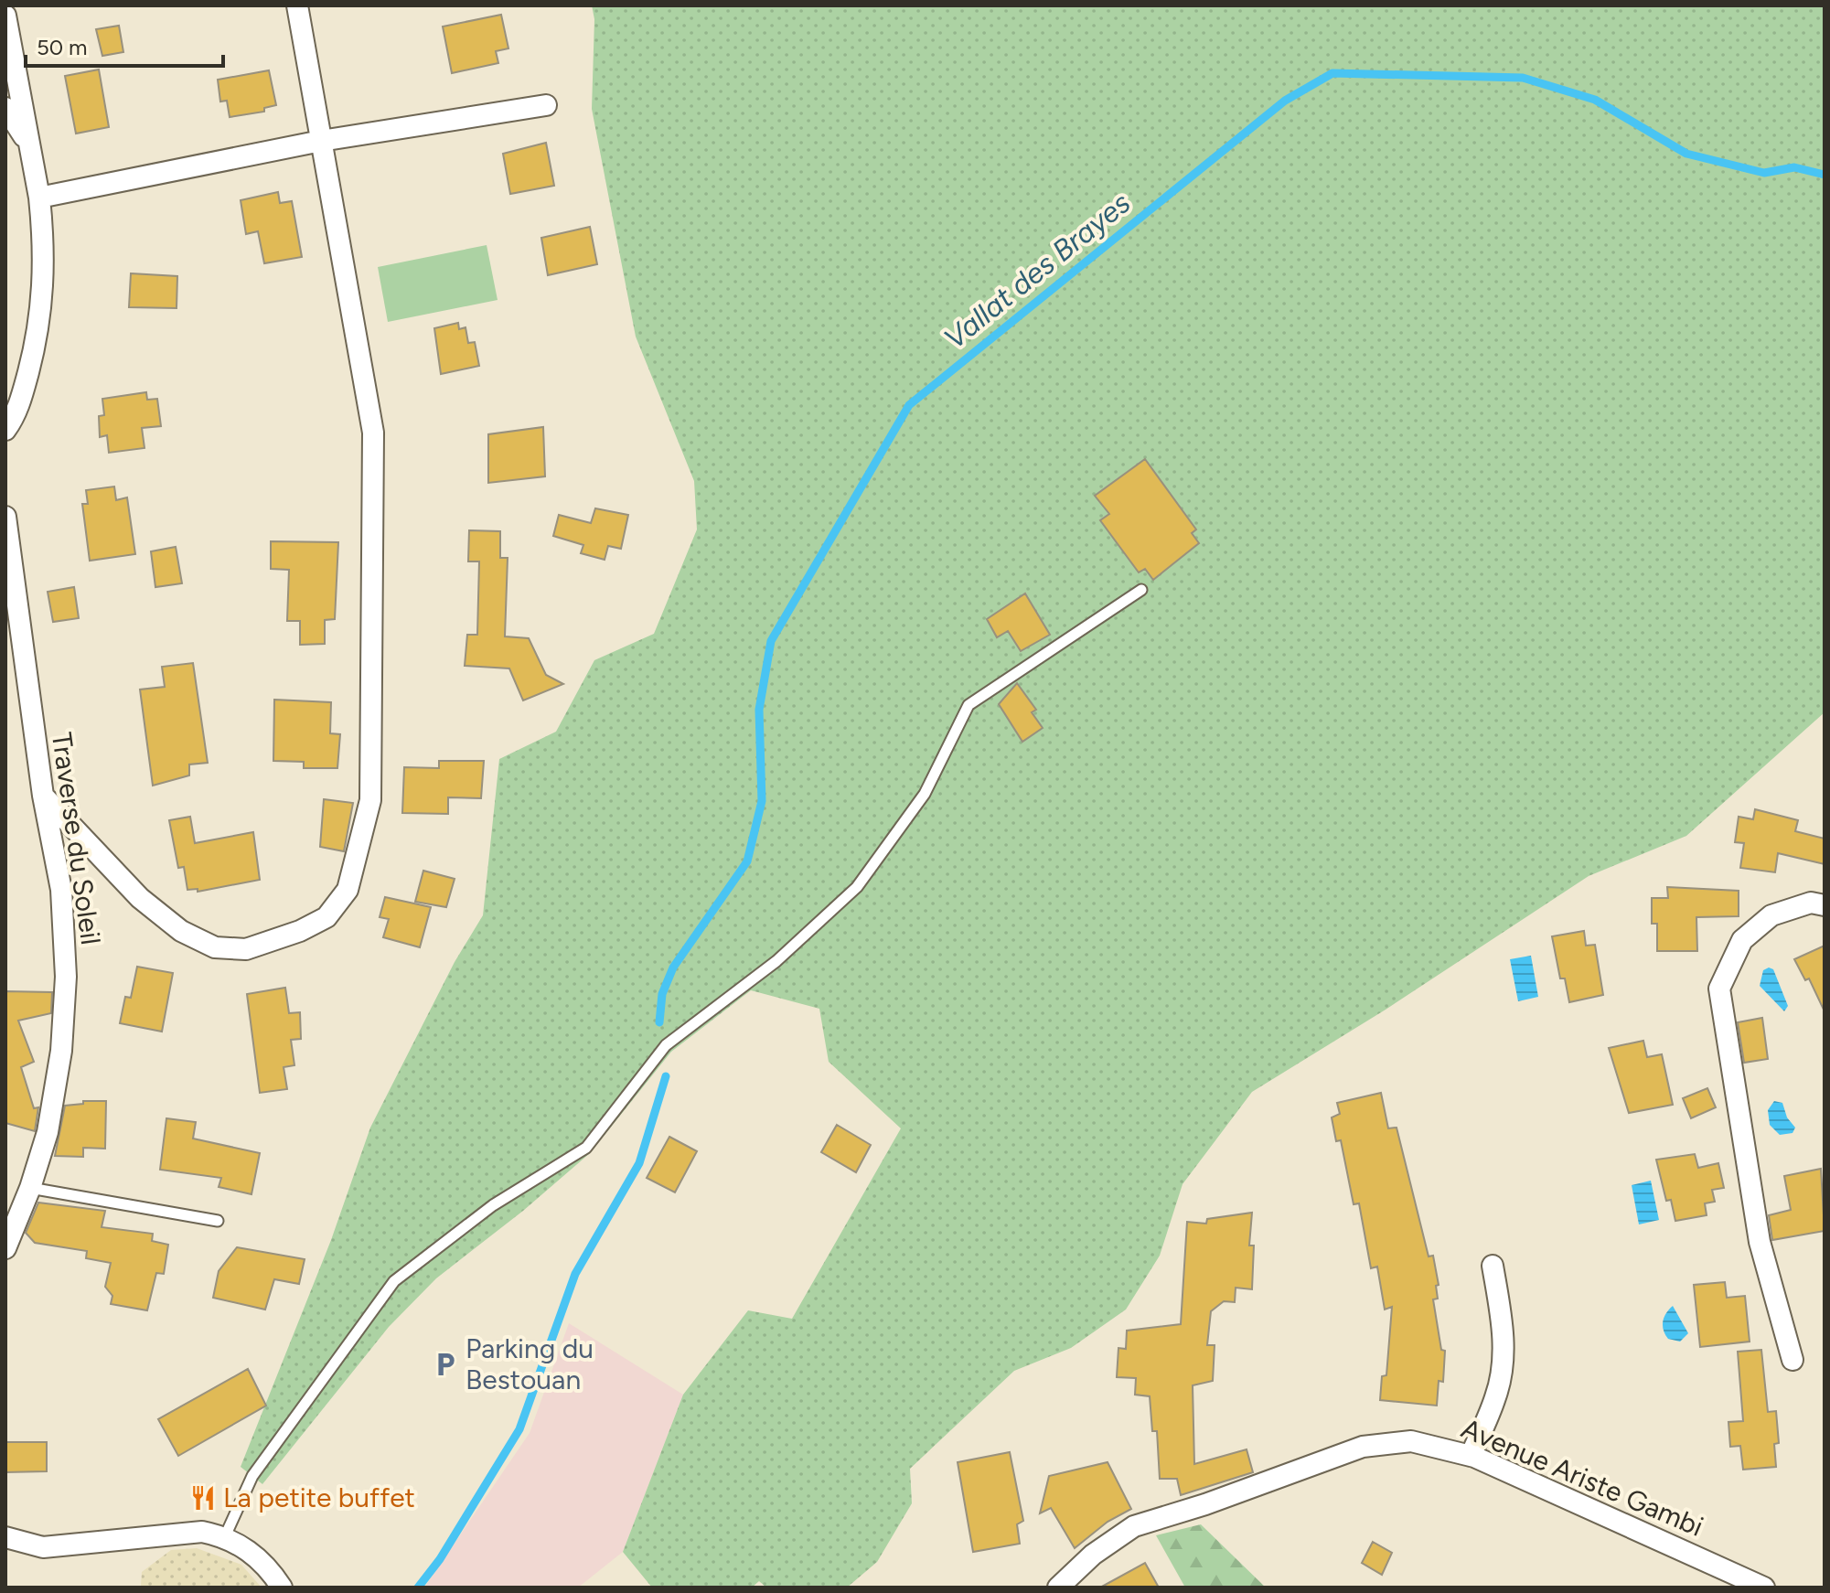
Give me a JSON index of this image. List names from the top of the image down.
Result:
{
  "streets": {
    "street": ["Traverse du Soleil", "Avenue Ariste Gambi"]
  },
  "water": ["Vallat des Brayes"],
  "places": {
    "parking": ["Parking du Bestouan"],
    "restaurant": ["La petite buffet"]
  },
  "scale_bar": "50 m"
}
